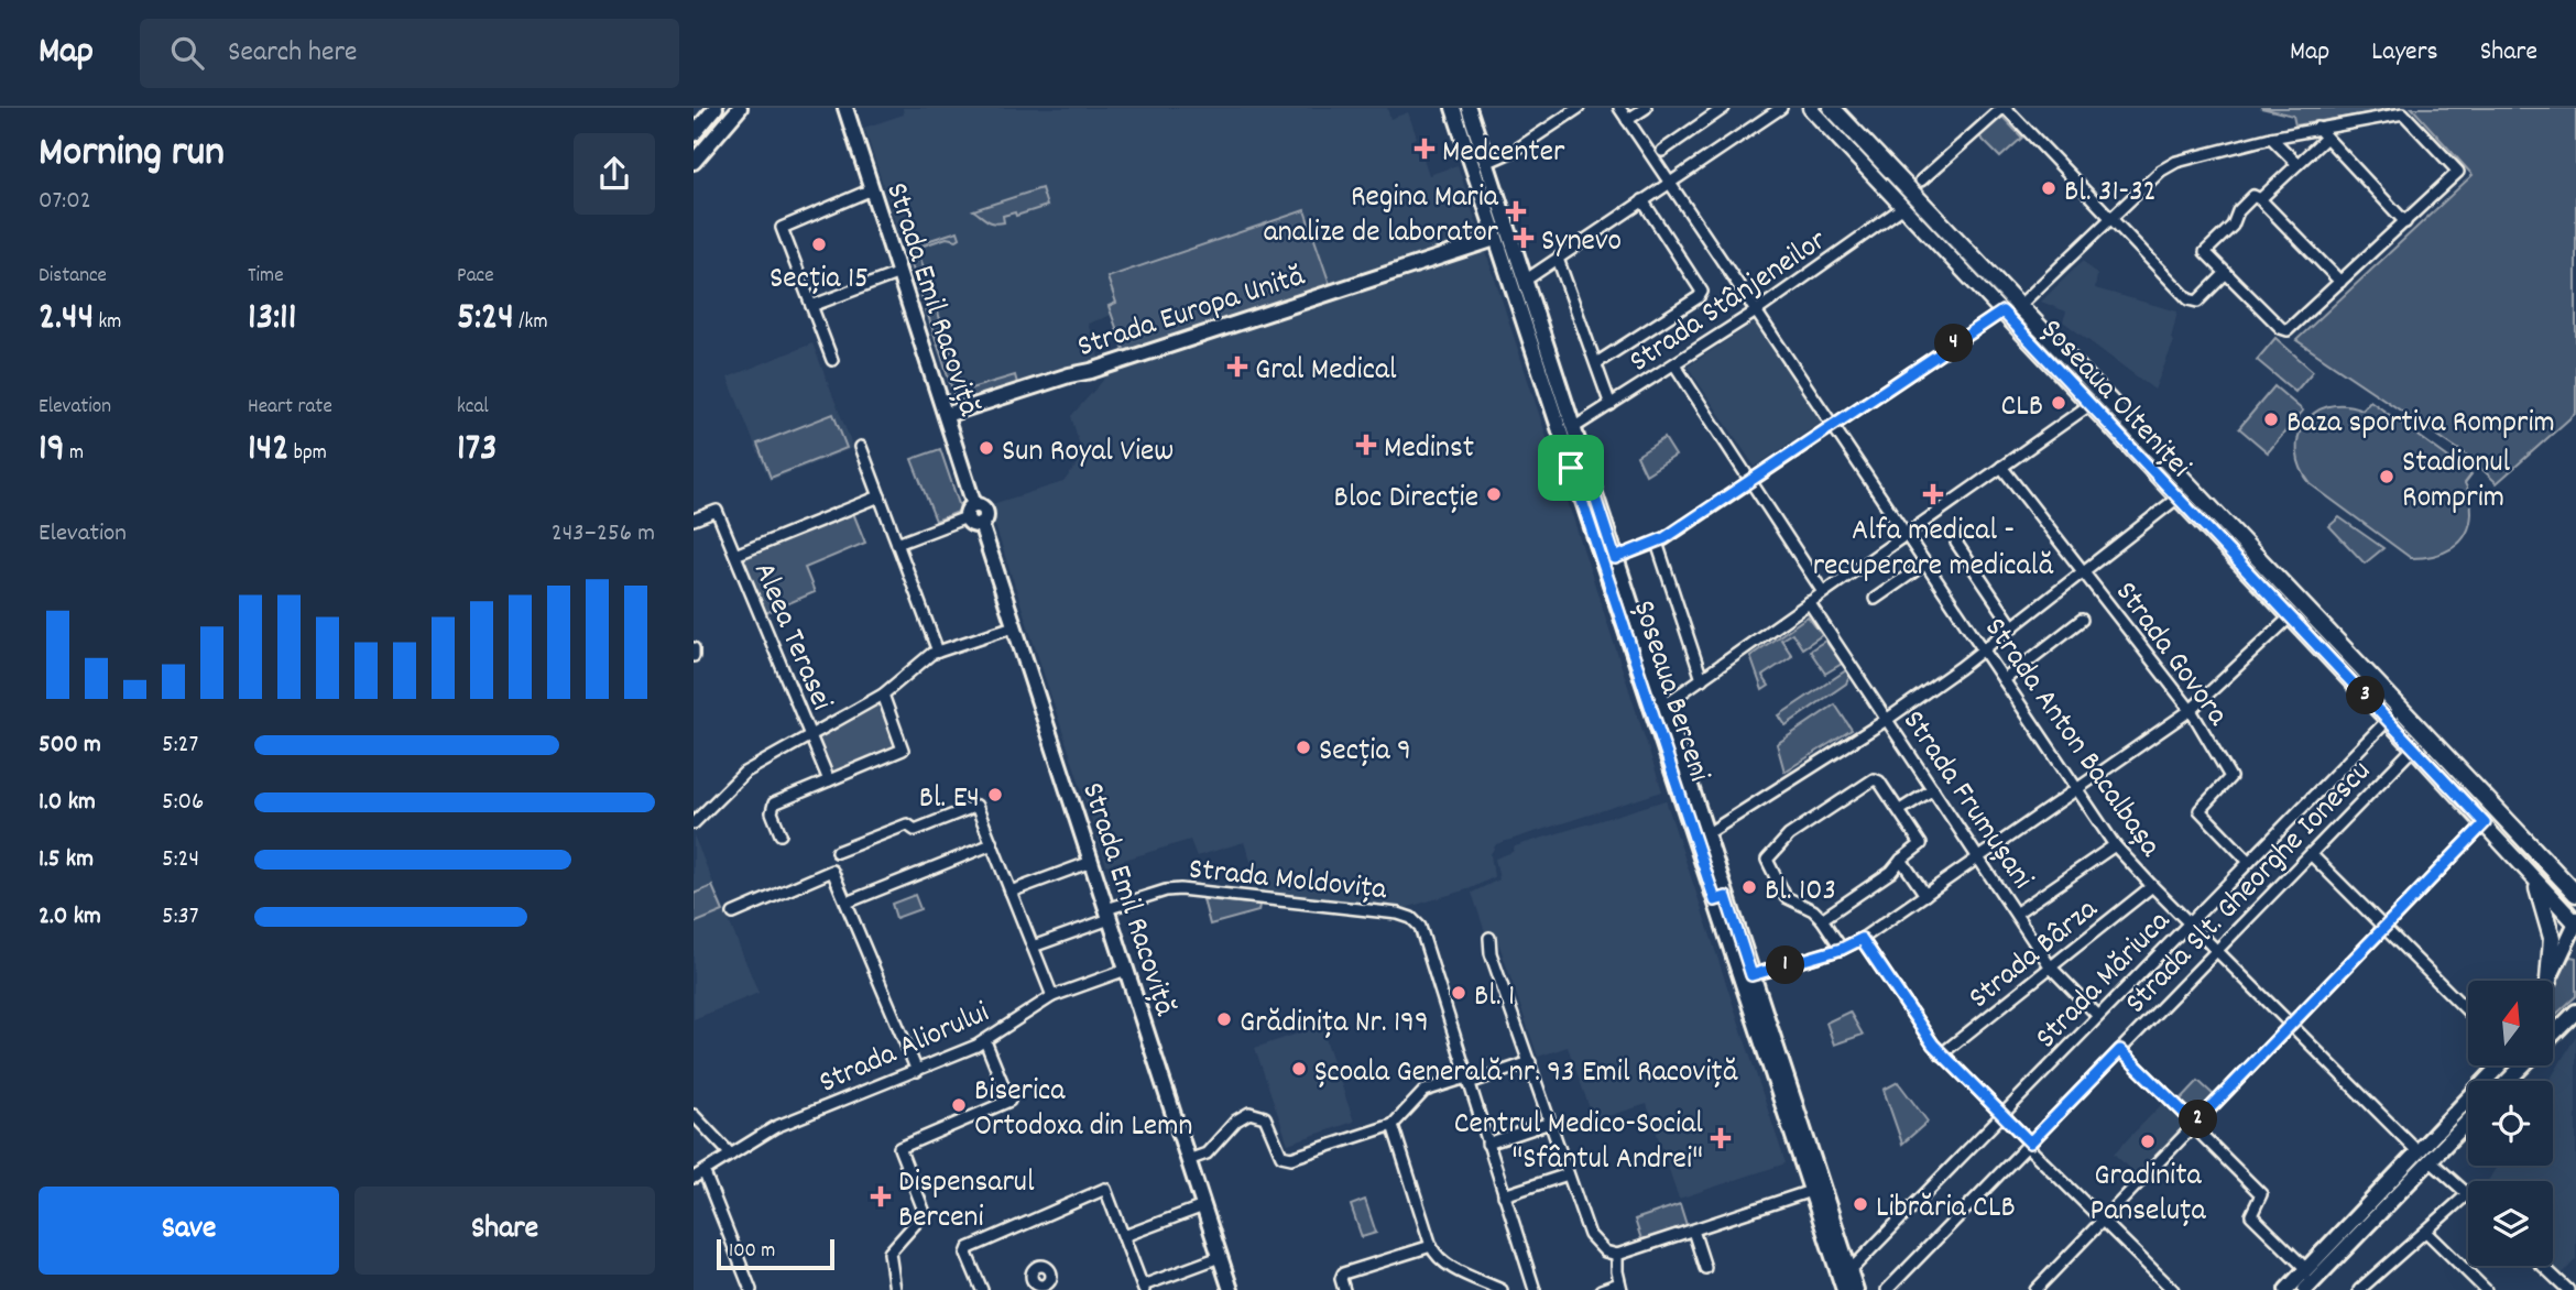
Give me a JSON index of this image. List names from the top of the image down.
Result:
{
  "streets": {
    "main road": [
      "Strada Emil Racoviță",
      "Strada Europa Unită",
      "Șoseaua Olteniței",
      "Șoseaua Berceni"
    ],
    "street": [
      "Strada Stânjeneilor",
      "Aleea Terasei",
      "Strada Govora",
      "Strada Anton Bacalbașa",
      "Strada Frumușani",
      "Strada Moldovița",
      "Strada Slt. Gheorghe Ionescu",
      "Strada Bârza",
      "Strada Măriuca",
      "Strada Aliorului"
    ]
  },
  "crossings": [
    ["Strada Emil Racoviță", "Strada Europa Unită"],
    ["Strada Emil Racoviță", "Strada Moldovița"],
    ["Strada Emil Racoviță", "Strada Aliorului"],
    ["Strada Stânjeneilor", "Șoseaua Olteniței"],
    ["Strada Stânjeneilor", "Șoseaua Berceni"],
    ["Strada Stânjeneilor", "Strada Anton Bacalbașa"],
    ["Strada Europa Unită", "Șoseaua Berceni"],
    ["Șoseaua Olteniței", "Strada Slt. Gheorghe Ionescu"],
    ["Șoseaua Olteniței", "Strada Măriuca"],
    ["Strada Govora", "Strada Măriuca"],
    ["Șoseaua Berceni", "Strada Măriuca"],
    ["Strada Anton Bacalbașa", "Strada Slt. Gheorghe Ionescu"],
    ["Strada Anton Bacalbașa", "Strada Bârza"],
    ["Strada Anton Bacalbașa", "Strada Măriuca"],
    ["Strada Frumușani", "Strada Bârza"],
    ["Strada Frumușani", "Strada Măriuca"]
  ],
  "places": {
    "health": [
      "Medcenter",
      "Regina Maria analize de laborator",
      "Synevo",
      "Gral Medical",
      "Medinst",
      "Alfa medical - recuperare medicală",
      "Centrul Medico-Social \"Sfântul Andrei\"",
      "Dispensarul Berceni"
    ],
    "other": [
      "Bl. 31-32",
      "Secția 15",
      "CLB",
      "Baza sportiva Romprim",
      "Sun Royal View",
      "Stadionul Romprim",
      "Bloc Direcție",
      "Secția 9",
      "Bl. E4",
      "Bl. 103",
      "Bl. 1",
      "Grădinița Nr. 199",
      "Școala Generală nr. 93 Emil Racoviță",
      "Biserica Ortodoxa din Lemn",
      "Gradinita Panseluța",
      "Librăria CLB"
    ]
  },
  "scale_bar": "100 m",
  "north": "top",
  "page": {
    "header": "Map",
    "search": "Search here",
    "nav": ["Map", "Layers", "Share"],
    "heading": ["Morning run", "07:02"],
    "stats": [
      ["Distance", "2.44 km"],
      ["Time", "13:11"],
      ["Pace", "5:24 /km"],
      ["Elevation", "19 m"],
      ["Heart rate", "142 bpm"],
      ["kcal", "173"]
    ],
    "pins": [
      "4",
      "3",
      "1",
      "2"
    ],
    "chart": ["Elevation", "243–256 m"],
    "list": [
      {
        "name": "500 m",
        "note": "5:27"
      },
      {
        "name": "1.0 km",
        "note": "5:06"
      },
      {
        "name": "1.5 km",
        "note": "5:24"
      },
      {
        "name": "2.0 km",
        "note": "5:37"
      }
    ],
    "buttons": ["Save", "Share"],
    "scale": "100 m"
  }
}
